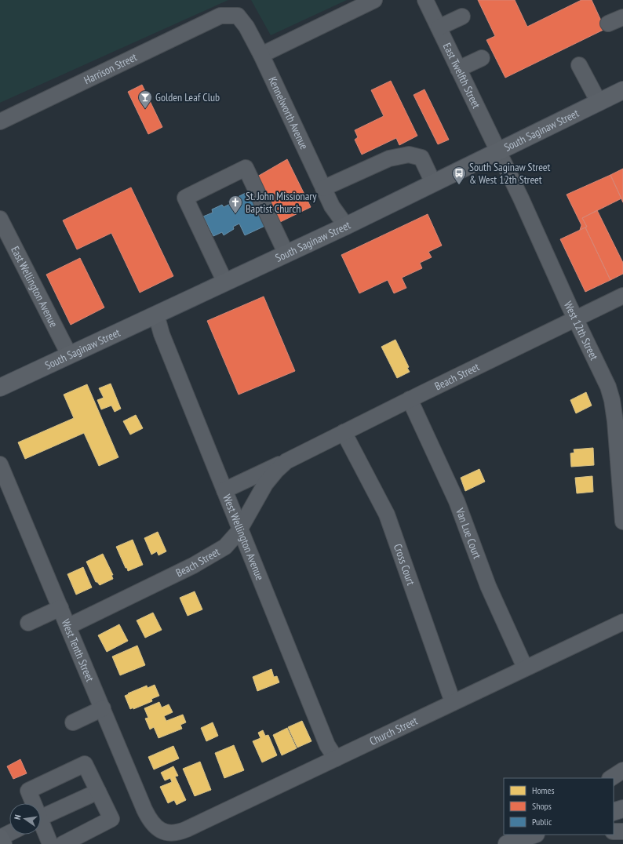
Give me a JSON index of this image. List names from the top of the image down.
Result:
{
  "streets": {
    "main road": ["South Saginaw Street"],
    "street": [
      "Harrison Street",
      "East Twelfth Street",
      "Kennelworth Avenue",
      "East Wellington Avenue",
      "West 12th Street",
      "Beach Street",
      "Van Lue Court",
      "West Wellington Avenue",
      "Cross Court",
      "West Tenth Street",
      "Church Street"
    ]
  },
  "crossings": [
    ["Harrison Street", "Kennelworth Avenue"],
    ["East Twelfth Street", "South Saginaw Street"],
    ["East Twelfth Street", "West 12th Street"],
    ["Kennelworth Avenue", "South Saginaw Street"],
    ["South Saginaw Street", "East Wellington Avenue"],
    ["South Saginaw Street", "West 12th Street"],
    ["South Saginaw Street", "West Wellington Avenue"],
    ["West 12th Street", "Beach Street"],
    ["Beach Street", "Van Lue Court"],
    ["Beach Street", "West Wellington Avenue"],
    ["Beach Street", "Cross Court"],
    ["Beach Street", "West Tenth Street"],
    ["Van Lue Court", "Church Street"],
    ["West Wellington Avenue", "Church Street"],
    ["Cross Court", "Church Street"],
    ["West Tenth Street", "Church Street"]
  ],
  "places": {
    "bar": ["Golden Leaf Club"],
    "bus stop": ["South Saginaw Street & West 12th Street"],
    "church": ["St. John Missionary Baptist Church"]
  },
  "legend": ["Homes", "Shops", "Public"],
  "north": "left"
}
